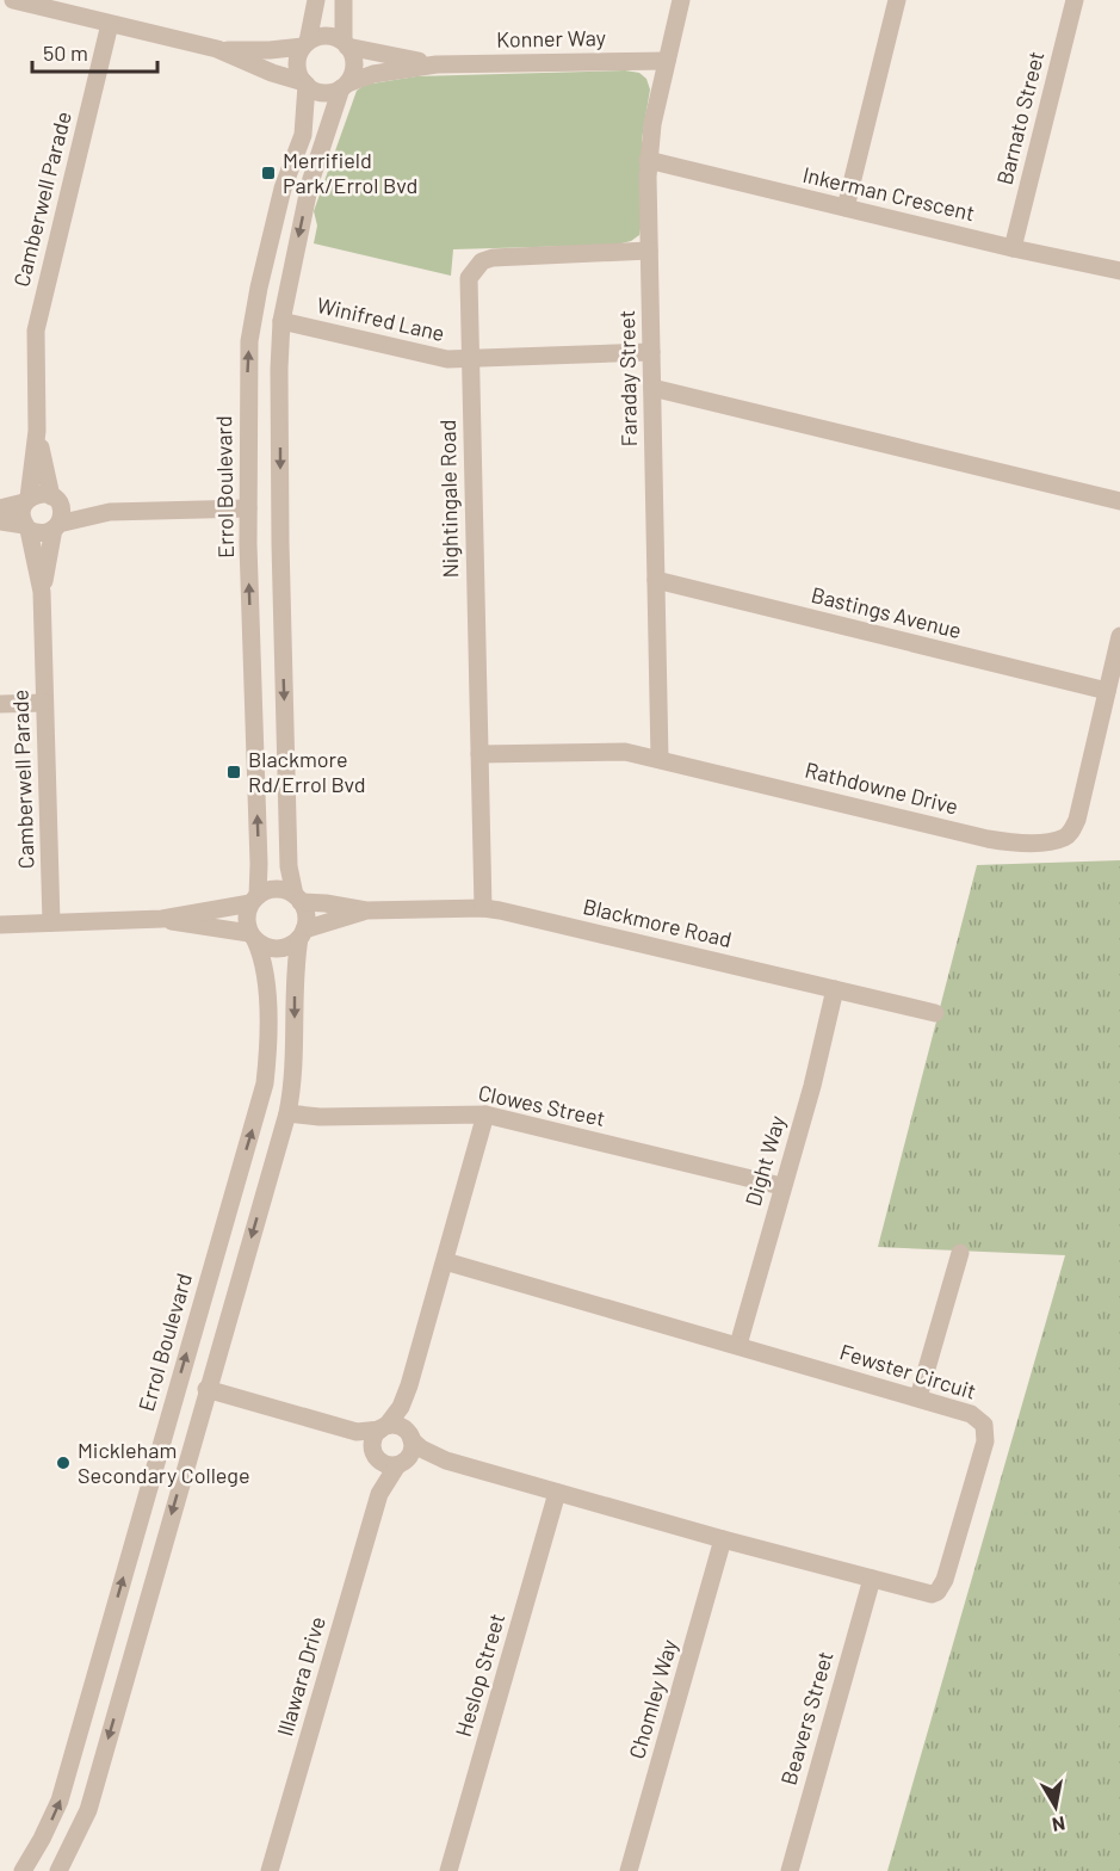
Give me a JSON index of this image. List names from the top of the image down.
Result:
{
  "streets": {
    "street": [
      "Konner Way",
      "Barnato Street",
      "Inkerman Crescent",
      "Camberwell Parade",
      "Winifred Lane",
      "Faraday Street",
      "Errol Boulevard",
      "Nightingale Road",
      "Bastings Avenue",
      "Rathdowne Drive",
      "Blackmore Road",
      "Clowes Street",
      "Dight Way",
      "Fewster Circuit",
      "Heslop Street",
      "Illawara Drive",
      "Chomley Way",
      "Beavers Street"
    ]
  },
  "crossings": [
    ["Konner Way", "Faraday Street"],
    ["Konner Way", "Errol Boulevard"],
    ["Barnato Street", "Inkerman Crescent"],
    ["Inkerman Crescent", "Faraday Street"],
    ["Winifred Lane", "Faraday Street"],
    ["Winifred Lane", "Nightingale Road"],
    ["Faraday Street", "Nightingale Road"],
    ["Faraday Street", "Bastings Avenue"],
    ["Faraday Street", "Rathdowne Drive"],
    ["Errol Boulevard", "Blackmore Road"],
    ["Nightingale Road", "Rathdowne Drive"],
    ["Nightingale Road", "Blackmore Road"],
    ["Bastings Avenue", "Rathdowne Drive"],
    ["Blackmore Road", "Dight Way"],
    ["Clowes Street", "Dight Way"],
    ["Dight Way", "Fewster Circuit"],
    ["Fewster Circuit", "Heslop Street"],
    ["Fewster Circuit", "Illawara Drive"],
    ["Fewster Circuit", "Chomley Way"],
    ["Fewster Circuit", "Beavers Street"]
  ],
  "places": {
    "transit": ["Merrifield Park/Errol Bvd", "Blackmore Rd/Errol Bvd"],
    "other": ["Mickleham Secondary College"]
  },
  "scale_bar": "50 m",
  "north": "bottom"
}
